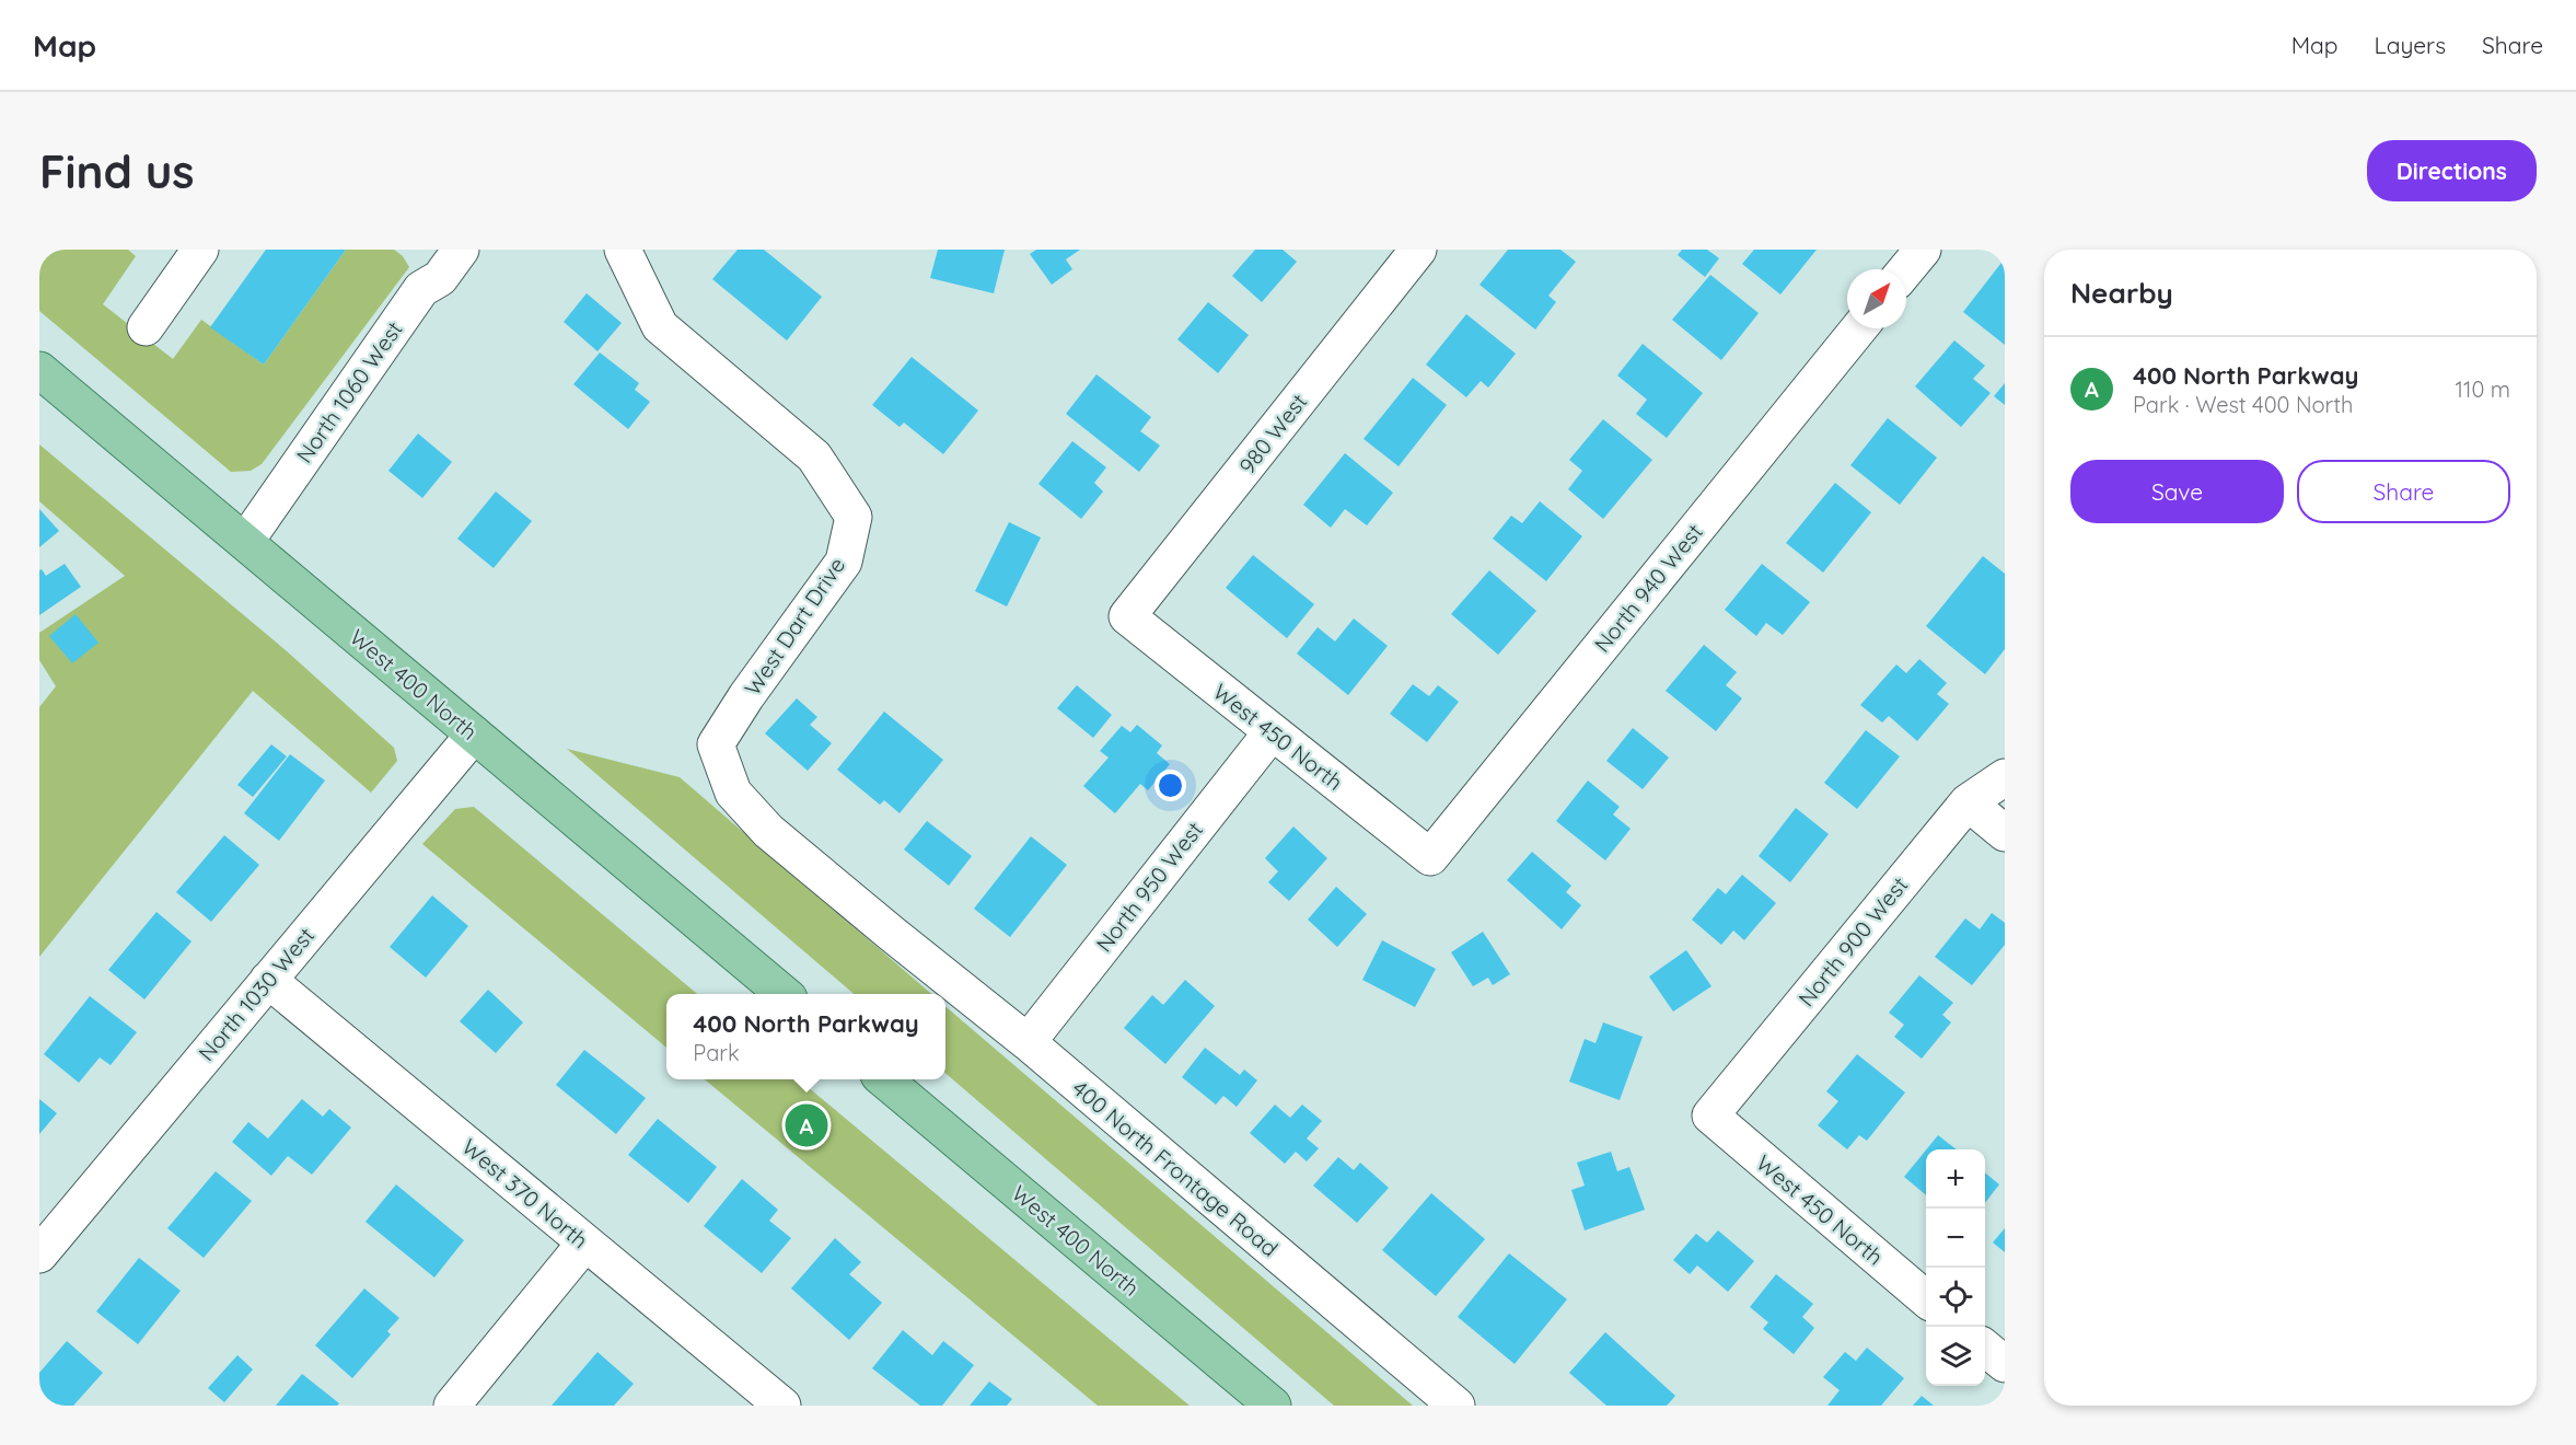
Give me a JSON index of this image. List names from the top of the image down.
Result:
{
  "streets": {
    "main road": ["West 400 North"],
    "street": [
      "North 1060 West",
      "980 West",
      "North 940 West",
      "West Dart Drive",
      "West 450 North",
      "North 950 West",
      "North 900 West",
      "North 1030 West",
      "400 North Frontage Road",
      "West 370 North"
    ]
  },
  "crossings": [
    ["North 1060 West", "West 400 North"],
    ["980 West", "West 450 North"],
    ["North 940 West", "West 450 North"],
    ["West Dart Drive", "400 North Frontage Road"],
    ["West 400 North", "North 1030 West"],
    ["West 450 North", "North 950 West"],
    ["West 450 North", "North 900 West"],
    ["North 950 West", "400 North Frontage Road"],
    ["North 1030 West", "West 370 North"]
  ],
  "north": "top right",
  "page": {
    "header": "Map",
    "nav": ["Map", "Layers", "Share"],
    "buttons": [
      "Directions",
      ["Save", "Share"]
    ],
    "title": "Find us",
    "heading": "Nearby",
    "list": [
      {
        "mark": "A",
        "name": "400 North Parkway",
        "note": "Park · West 400 North",
        "value": "110 m"
      }
    ],
    "popup": ["400 North Parkway", "Park"],
    "pins": "A",
    "map_buttons": ["+", "−"]
  }
}
